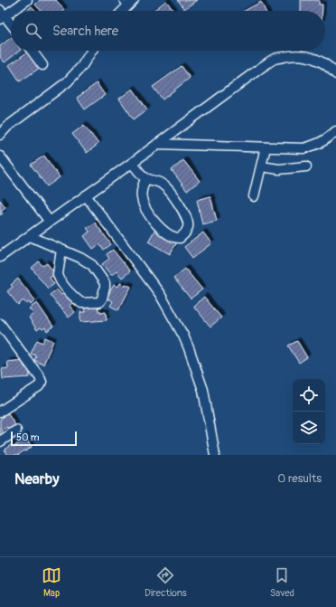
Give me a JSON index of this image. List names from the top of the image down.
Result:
{
  "scale_bar": "50 m",
  "page": {
    "search": "Search here",
    "scale": "50 m",
    "heading": ["Nearby", "0 results"],
    "nav": ["Map", "Directions", "Saved"]
  }
}
